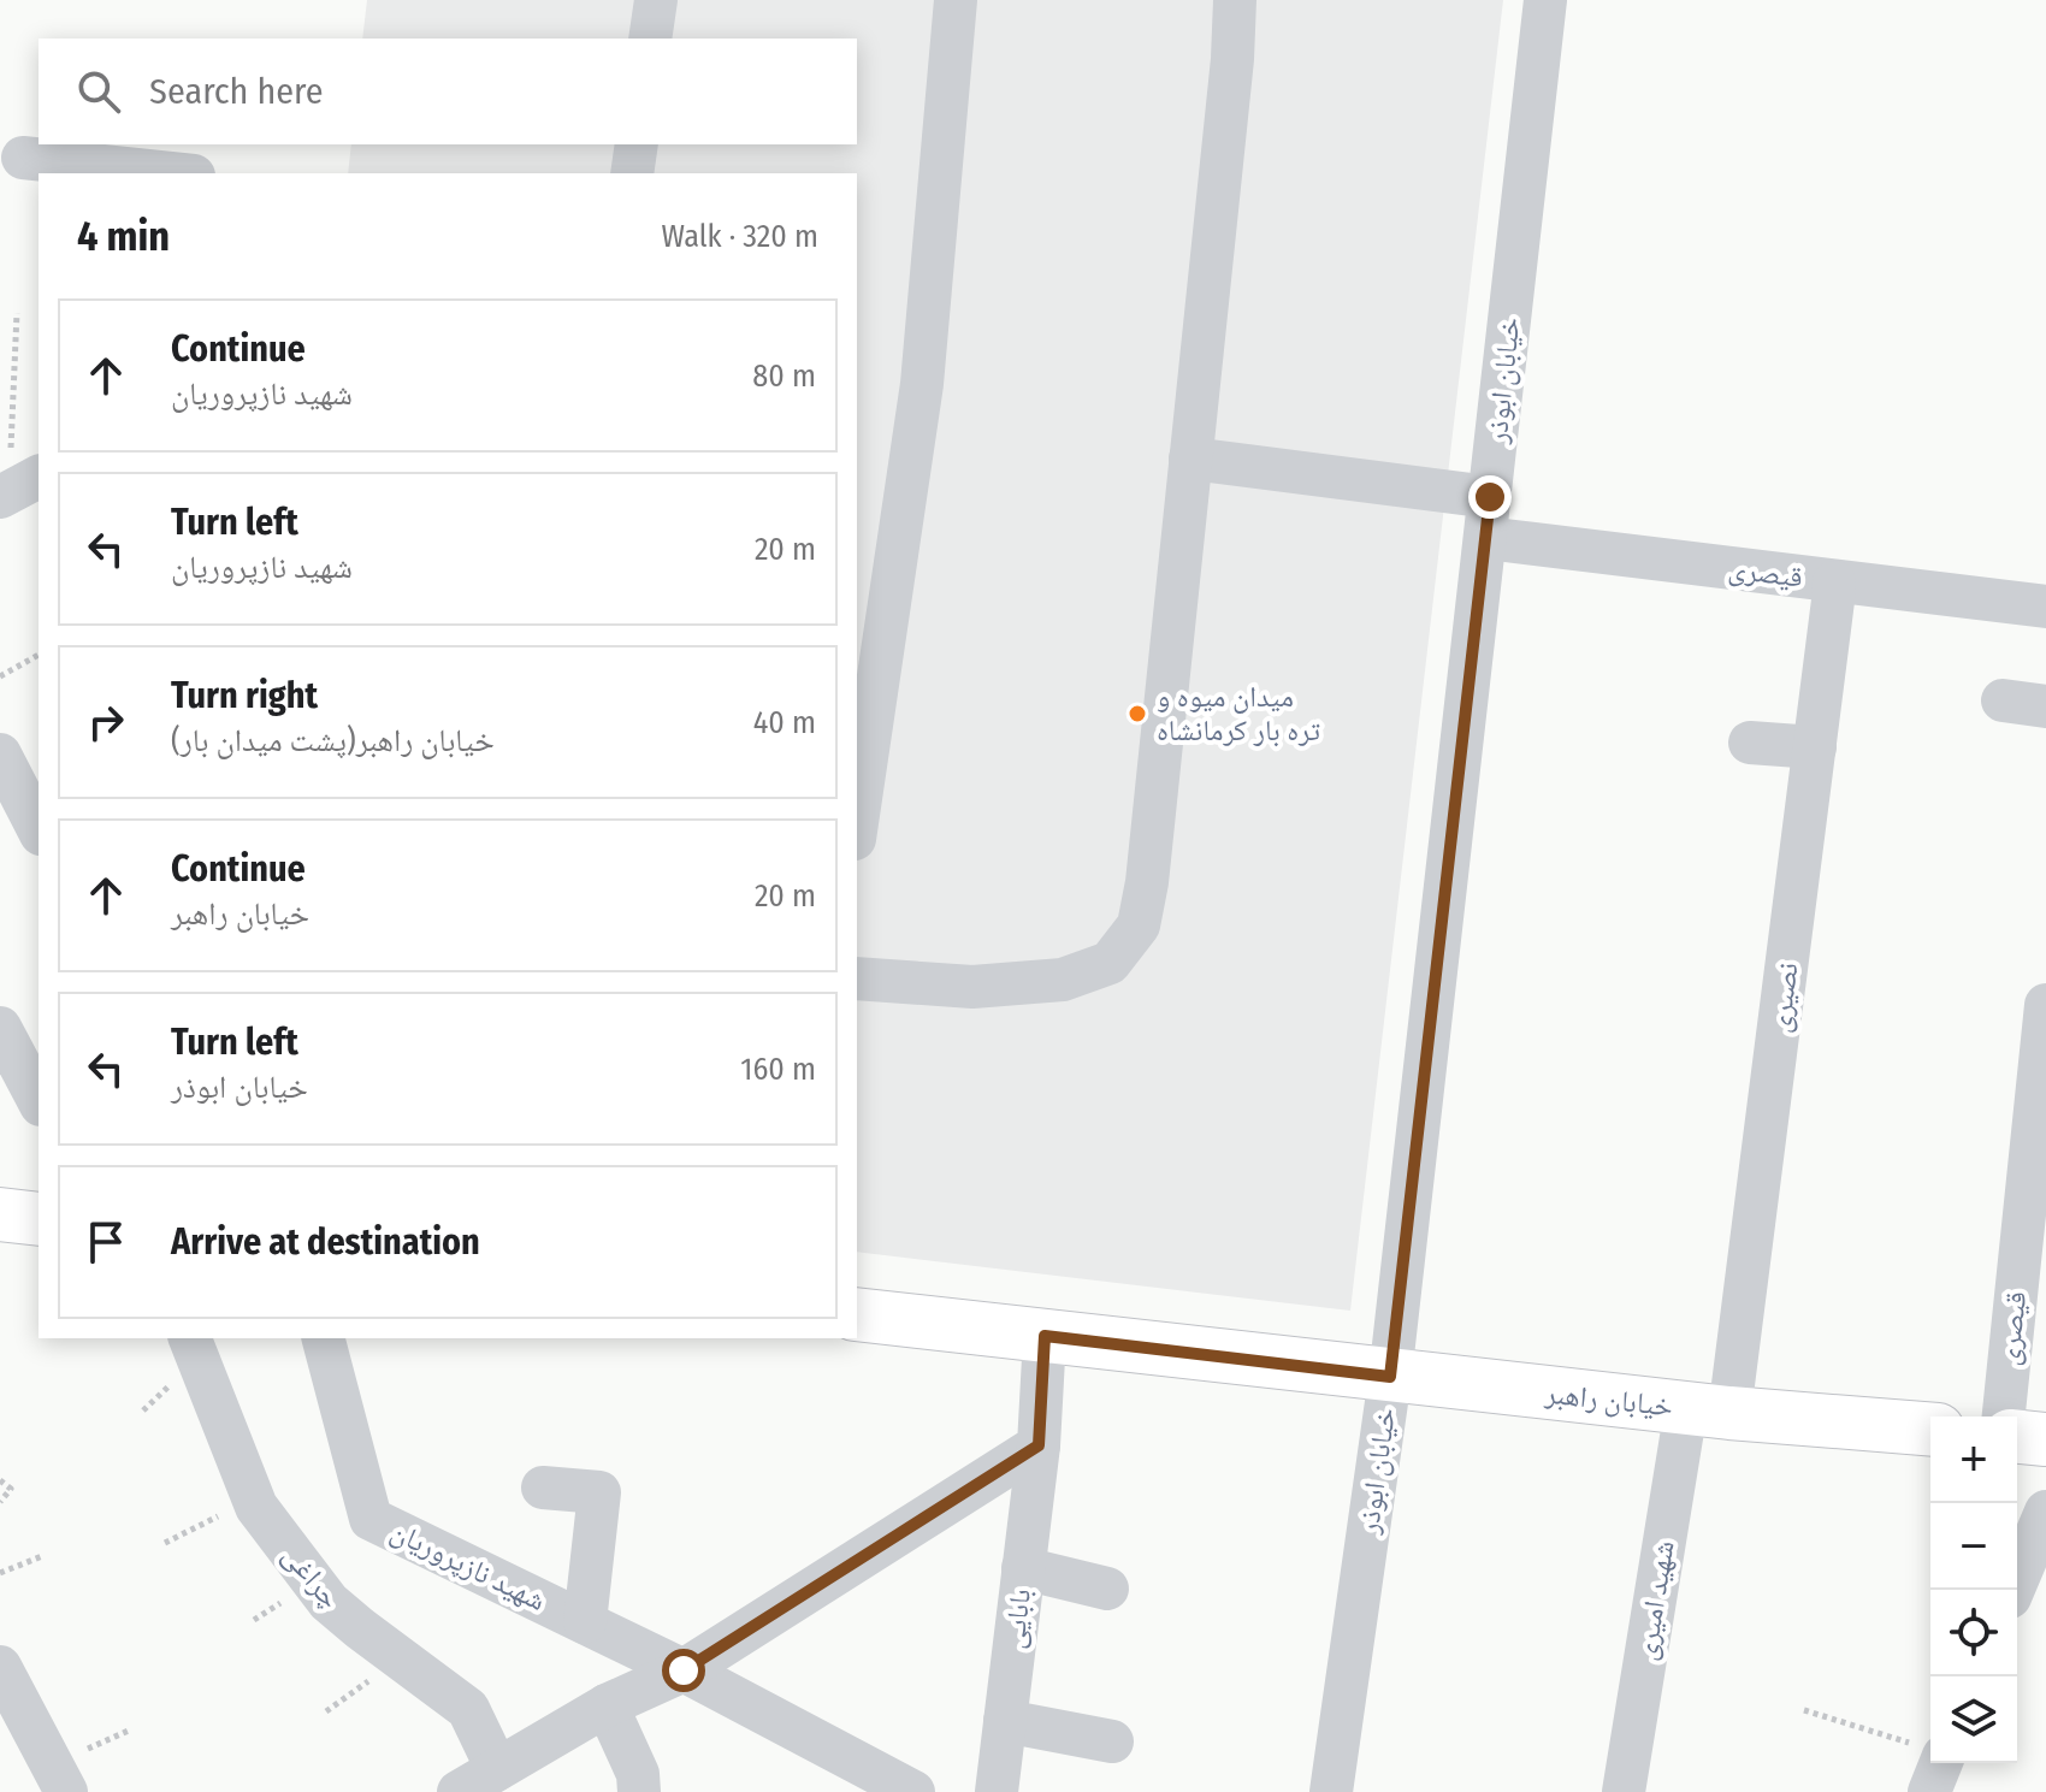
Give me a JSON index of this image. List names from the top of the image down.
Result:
{
  "streets": {
    "main road": ["خیابان راهبر"],
    "street": [
      "خیابان ابوذر",
      "قیصری",
      "نصیری",
      "شهید نازپروریان",
      "چراغی",
      "شهید امیری",
      "بابایی"
    ]
  },
  "crossings": [
    ["خیابان ابوذر", "قیصری"],
    ["خیابان ابوذر", "خیابان راهبر"],
    ["قیصری", "نصیری"],
    ["نصیری", "خیابان راهبر"],
    ["نصیری", "شهید امیری"],
    ["خیابان راهبر", "شهید امیری"]
  ],
  "places": ["میدان میوه و تره بار کرمانشاه"],
  "page": {
    "search": "Search here",
    "heading": ["4 min", "Walk · 320 m"],
    "list": [
      ["Continue", "شهید نازپروریان", "80 m"],
      ["Turn left", "شهید نازپروریان", "20 m"],
      ["Turn right", "خیابان راهبر(پشت میدان بار)", "40 m"],
      ["Continue", "خیابان راهبر", "20 m"],
      ["Turn left", "خیابان ابوذر", "160 m"],
      "Arrive at destination"
    ],
    "map_buttons": ["+", "−"]
  }
}
